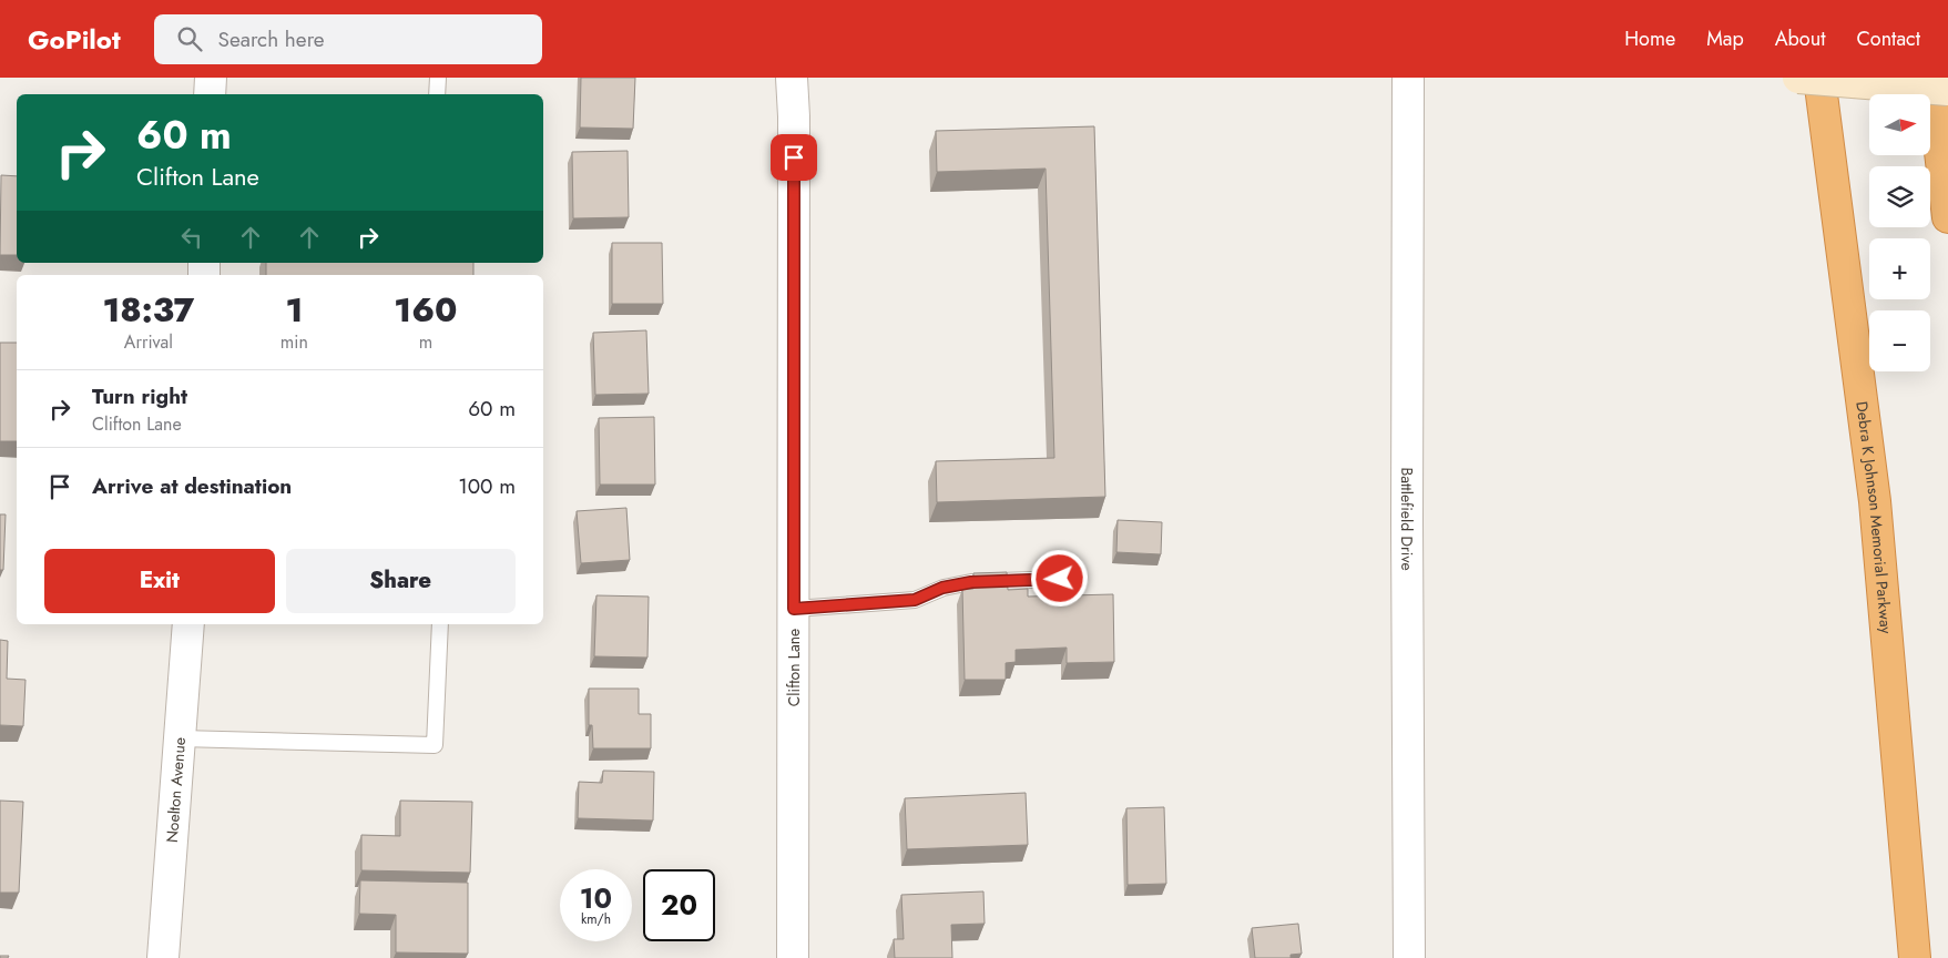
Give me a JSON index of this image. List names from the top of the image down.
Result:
{
  "streets": {
    "highway": ["Debra K Johnson Memorial Parkway"],
    "street": ["Battlefield Drive", "Clifton Lane", "Noelton Avenue"]
  },
  "north": "right",
  "page": {
    "header": "GoPilot",
    "search": "Search here",
    "nav": [
      "Home",
      "Map",
      "About",
      "Contact"
    ],
    "map_buttons": ["+", "−"],
    "turn": ["60 m", "Clifton Lane"],
    "eta": [
      "18:37",
      "Arrival",
      "1",
      "min",
      "160",
      "m"
    ],
    "list": [
      {
        "name": "Turn right",
        "note": "Clifton Lane",
        "value": "60 m"
      },
      {
        "name": "Arrive at destination",
        "value": "100 m"
      }
    ],
    "buttons": ["Exit", "Share"],
    "speed": "10 km/h",
    "limit": "20"
  }
}
